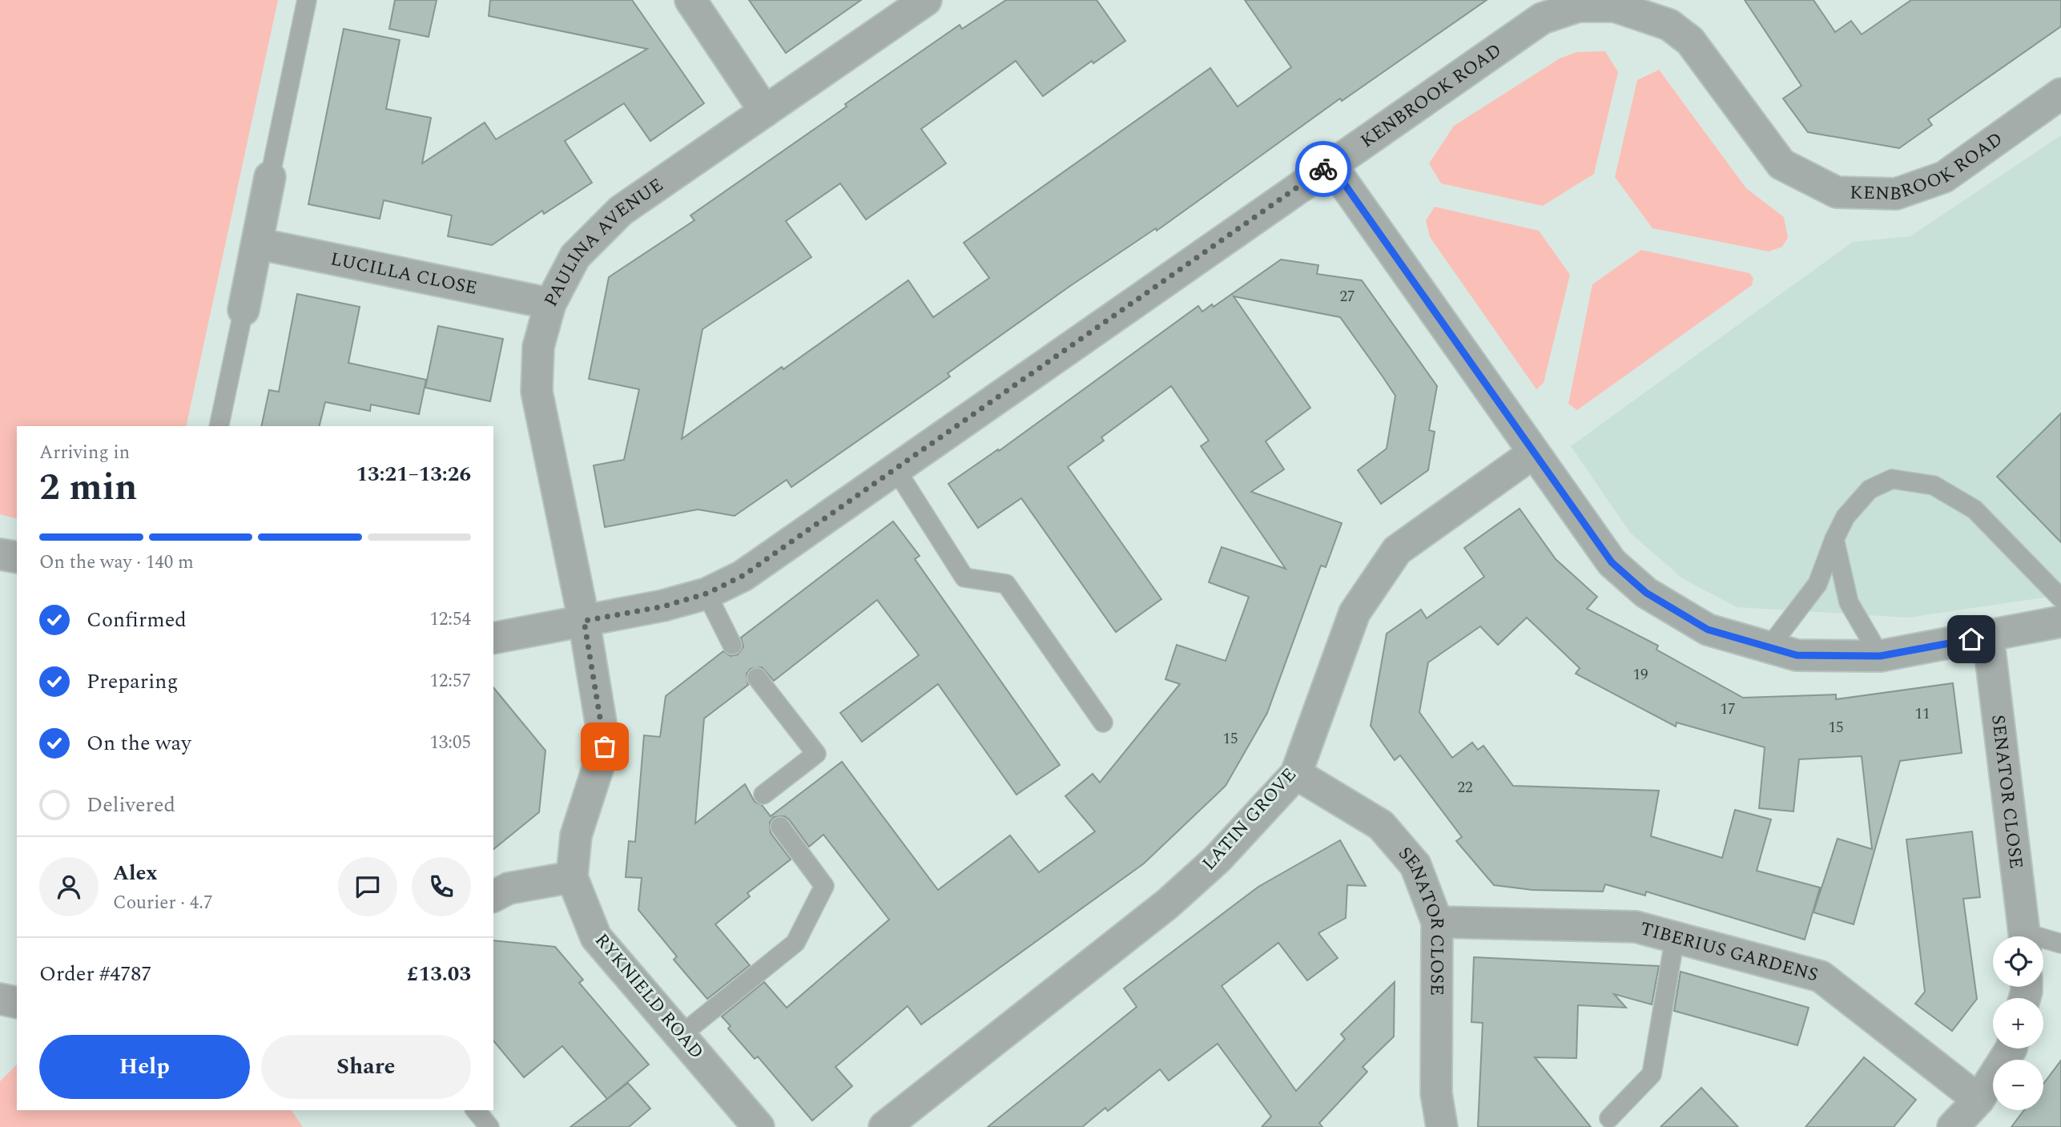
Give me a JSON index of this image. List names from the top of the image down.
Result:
{
  "streets": {
    "street": [
      "KENBROOK ROAD",
      "PAULINA AVENUE",
      "LUCILLA CLOSE",
      "SENATOR CLOSE",
      "LATIN GROVE",
      "TIBERIUS GARDENS",
      "RYKNIELD ROAD"
    ]
  },
  "crossings": [
    ["KENBROOK ROAD", "PAULINA AVENUE"],
    ["KENBROOK ROAD", "RYKNIELD ROAD"],
    ["PAULINA AVENUE", "LUCILLA CLOSE"],
    ["PAULINA AVENUE", "RYKNIELD ROAD"],
    ["SENATOR CLOSE", "LATIN GROVE"],
    ["SENATOR CLOSE", "TIBERIUS GARDENS"]
  ],
  "house_numbers": [
    "27",
    "19",
    "17",
    "11",
    "15",
    "15",
    "22"
  ],
  "page": {
    "heading": ["2 min", "Arriving in", "13:21–13:26"],
    "panel": [
      "Alex",
      "Courier · 4.7",
      "Order #4787",
      "£13.03"
    ],
    "bar": "On the way · 140 m",
    "list": [
      ["Confirmed", "12:54"],
      ["Preparing", "12:57"],
      ["On the way", "13:05"],
      "Delivered"
    ],
    "map_buttons": ["+", "−"],
    "buttons": ["Help", "Share"]
  }
}
